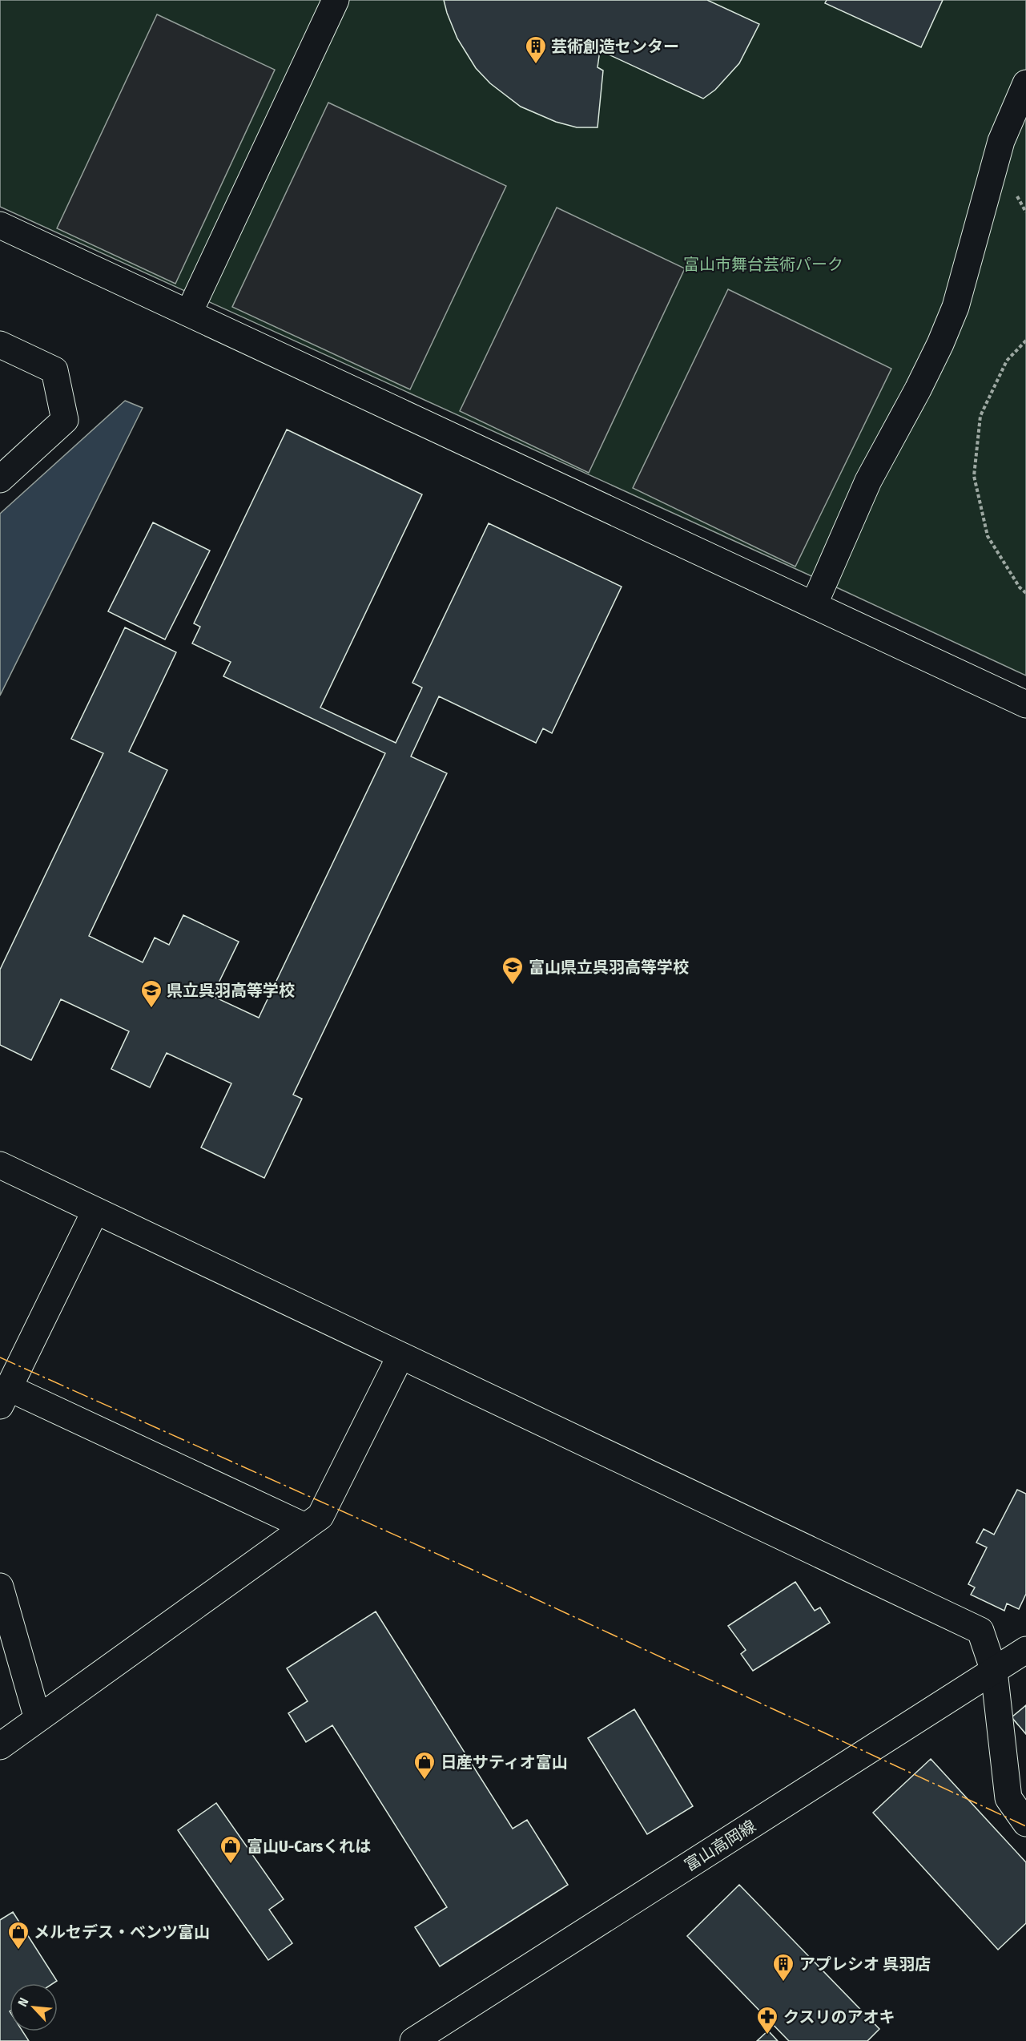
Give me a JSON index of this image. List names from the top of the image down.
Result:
{
  "streets": {
    "street": ["富山高岡線"]
  },
  "parks": ["富山市舞台芸術パーク"],
  "places": {
    "building": ["芸術創造センター", "アプレシオ 呉羽店"],
    "school or university": ["富山県立呉羽高等学校", "県立呉羽高等学校"],
    "shop": ["日産サティオ富山", "富山U-Carsくれは", "メルセデス・ベンツ富山"],
    "pharmacy": ["クスリのアオキ"]
  },
  "north": "top left"
}
